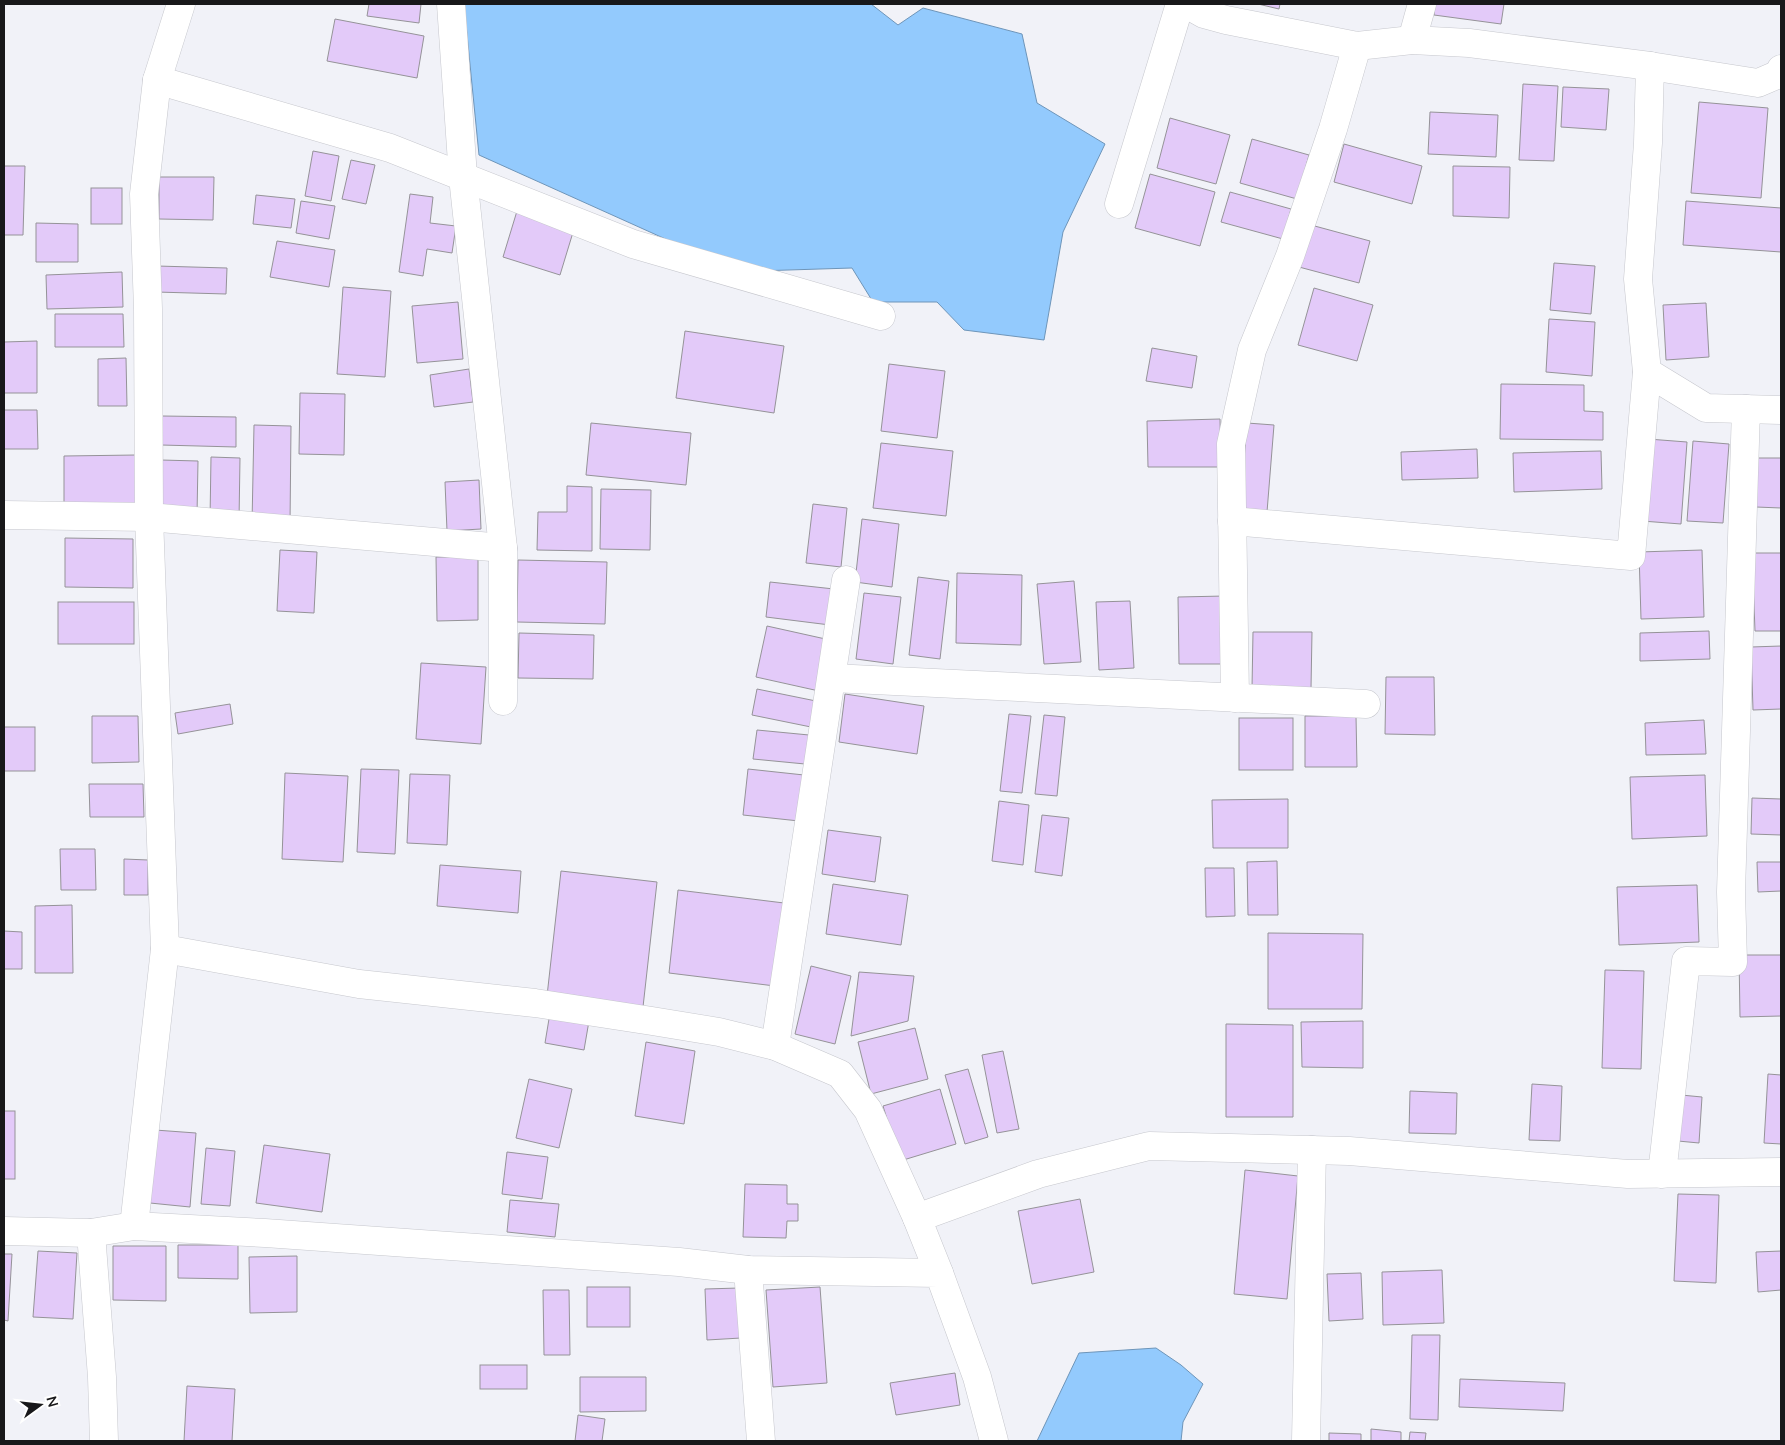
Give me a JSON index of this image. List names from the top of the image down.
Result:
{
  "north": "right"
}
